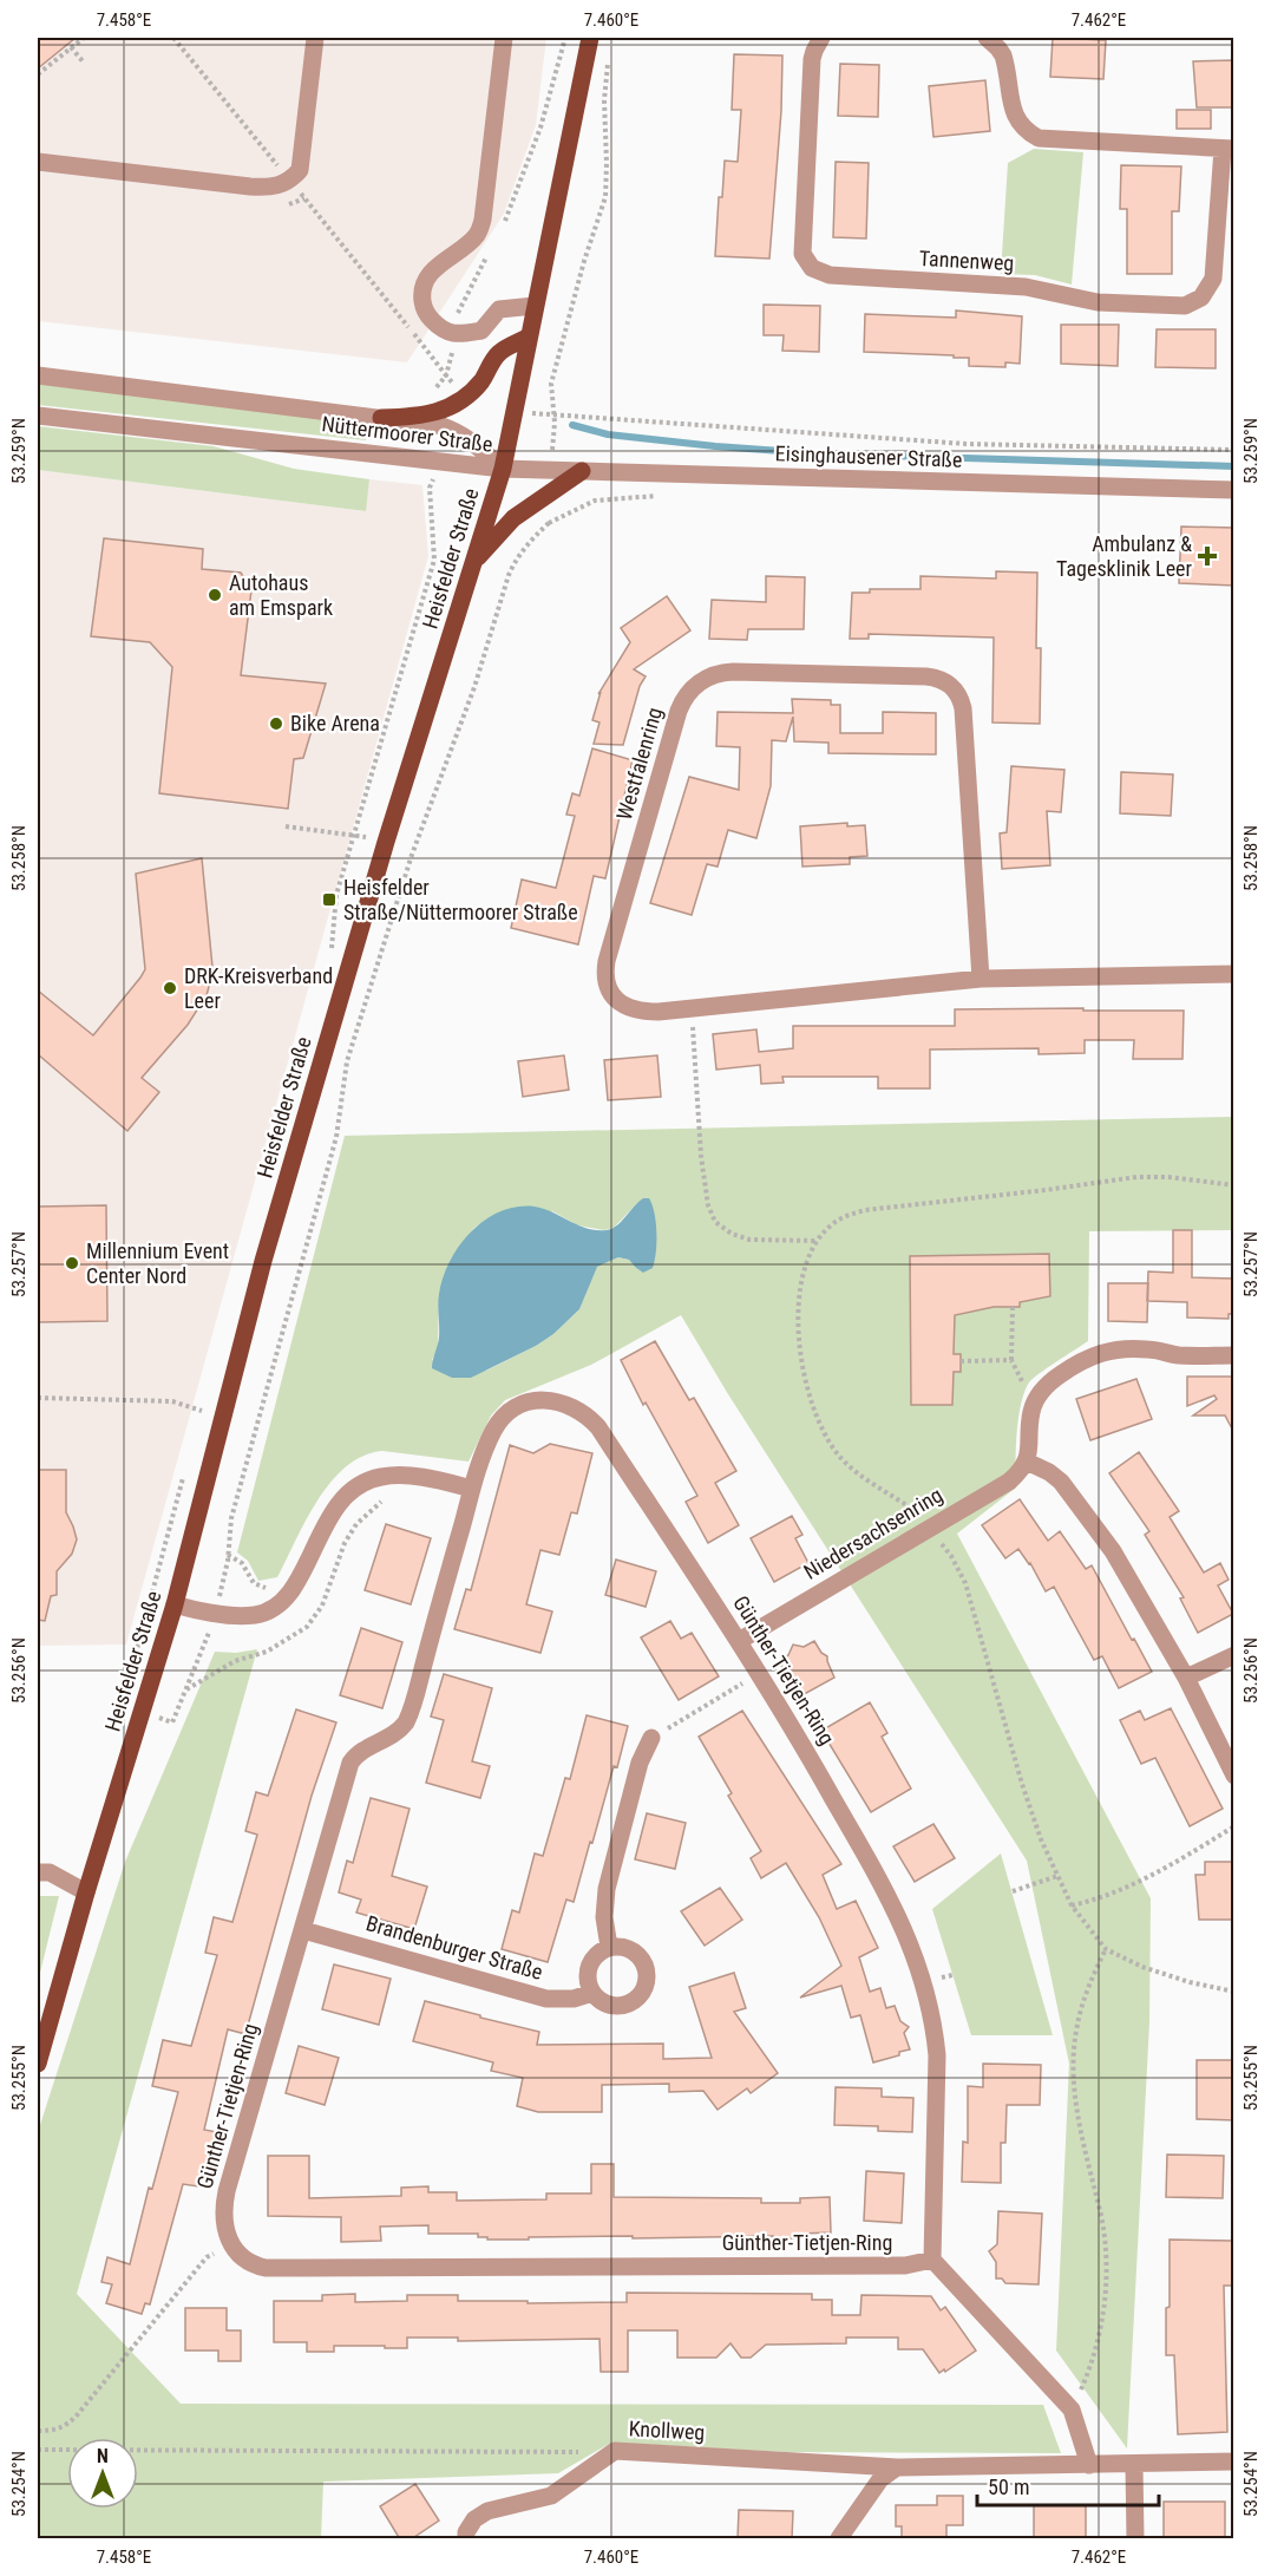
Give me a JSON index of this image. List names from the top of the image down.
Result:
{
  "streets": {
    "main road": ["Heisfelder Straße"],
    "street": [
      "Tannenweg",
      "Nüttermoorer Straße",
      "Eisinghausener Straße",
      "Westfalenring",
      "Niedersachsenring",
      "Günther-Tietjen-Ring",
      "Brandenburger Straße",
      "Knollweg"
    ]
  },
  "crossings": [
    ["Nüttermoorer Straße", "Eisinghausener Straße"],
    ["Nüttermoorer Straße", "Heisfelder Straße"],
    ["Eisinghausener Straße", "Heisfelder Straße"],
    ["Niedersachsenring", "Günther-Tietjen-Ring"],
    ["Günther-Tietjen-Ring", "Brandenburger Straße"]
  ],
  "places": {
    "health": ["Ambulanz & Tagesklinik Leer"],
    "other": [
      "Autohaus am Emspark",
      "Bike Arena",
      "DRK-Kreisverband Leer",
      "Millennium Event Center Nord"
    ],
    "transit": ["Heisfelder Straße/Nüttermoorer Straße"]
  },
  "scale_bar": "50 m",
  "north": "top",
  "coordinates": [
    "7.458°E",
    "7.460°E",
    "7.462°E",
    "53.259°N",
    "53.258°N",
    "53.257°N",
    "53.256°N",
    "53.255°N",
    "53.254°N"
  ]
}
